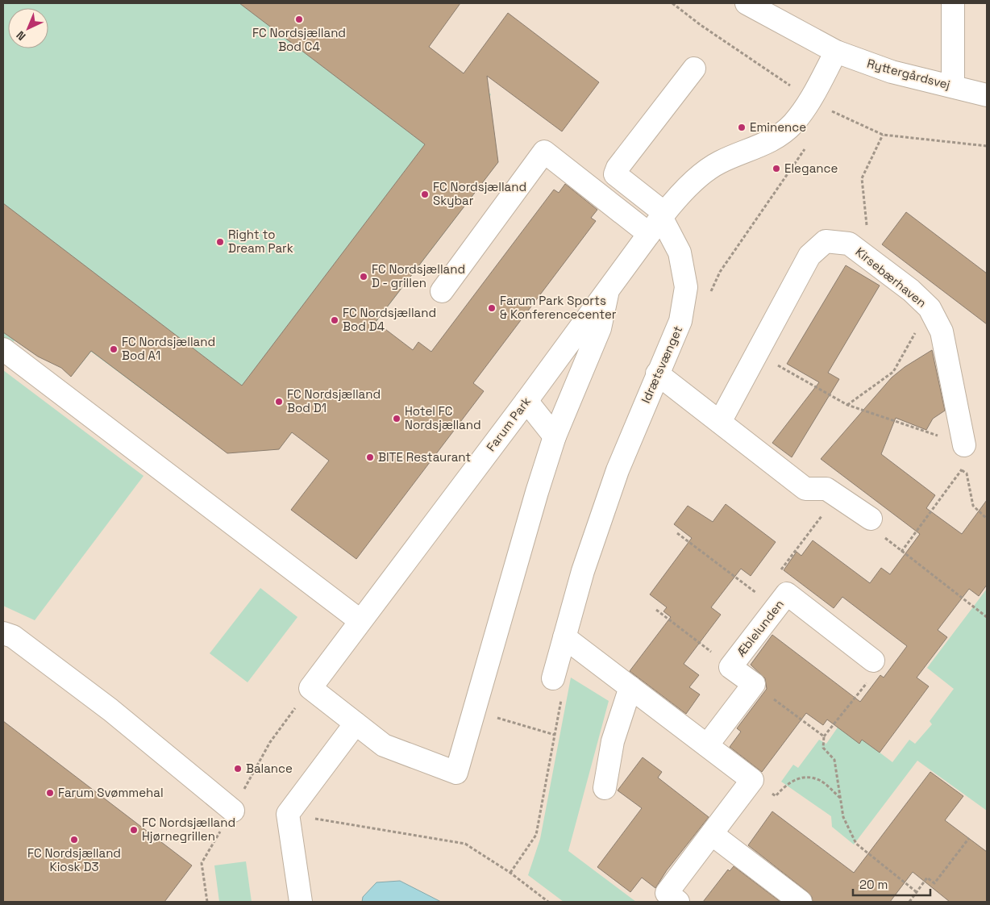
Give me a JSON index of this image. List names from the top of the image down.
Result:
{
  "streets": {
    "street": [
      "Ryttergårdsvej",
      "Kirsebærhaven",
      "Idrætsvænget",
      "Farum Park",
      "Æblelunden"
    ]
  },
  "crossings": [
    ["Idrætsvænget", "Farum Park"]
  ],
  "places": [
    "FC Nordsjælland Bod C4",
    "Eminence",
    "Elegance",
    "FC Nordsjælland Skybar",
    "Right to Dream Park",
    "FC Nordsjælland D - grillen",
    "Farum Park Sports & Konferencecenter",
    "FC Nordsjælland Bod D4",
    "FC Nordsjælland Bod A1",
    "FC Nordsjælland Bod D1",
    "Hotel FC Nordsjælland",
    "BITE Restaurant",
    "Balance",
    "Farum Svømmehal",
    "FC Nordsjælland Hjørnegrillen",
    "FC Nordsjælland Kiosk D3"
  ],
  "scale_bar": "20 m",
  "north": "bottom left"
}
